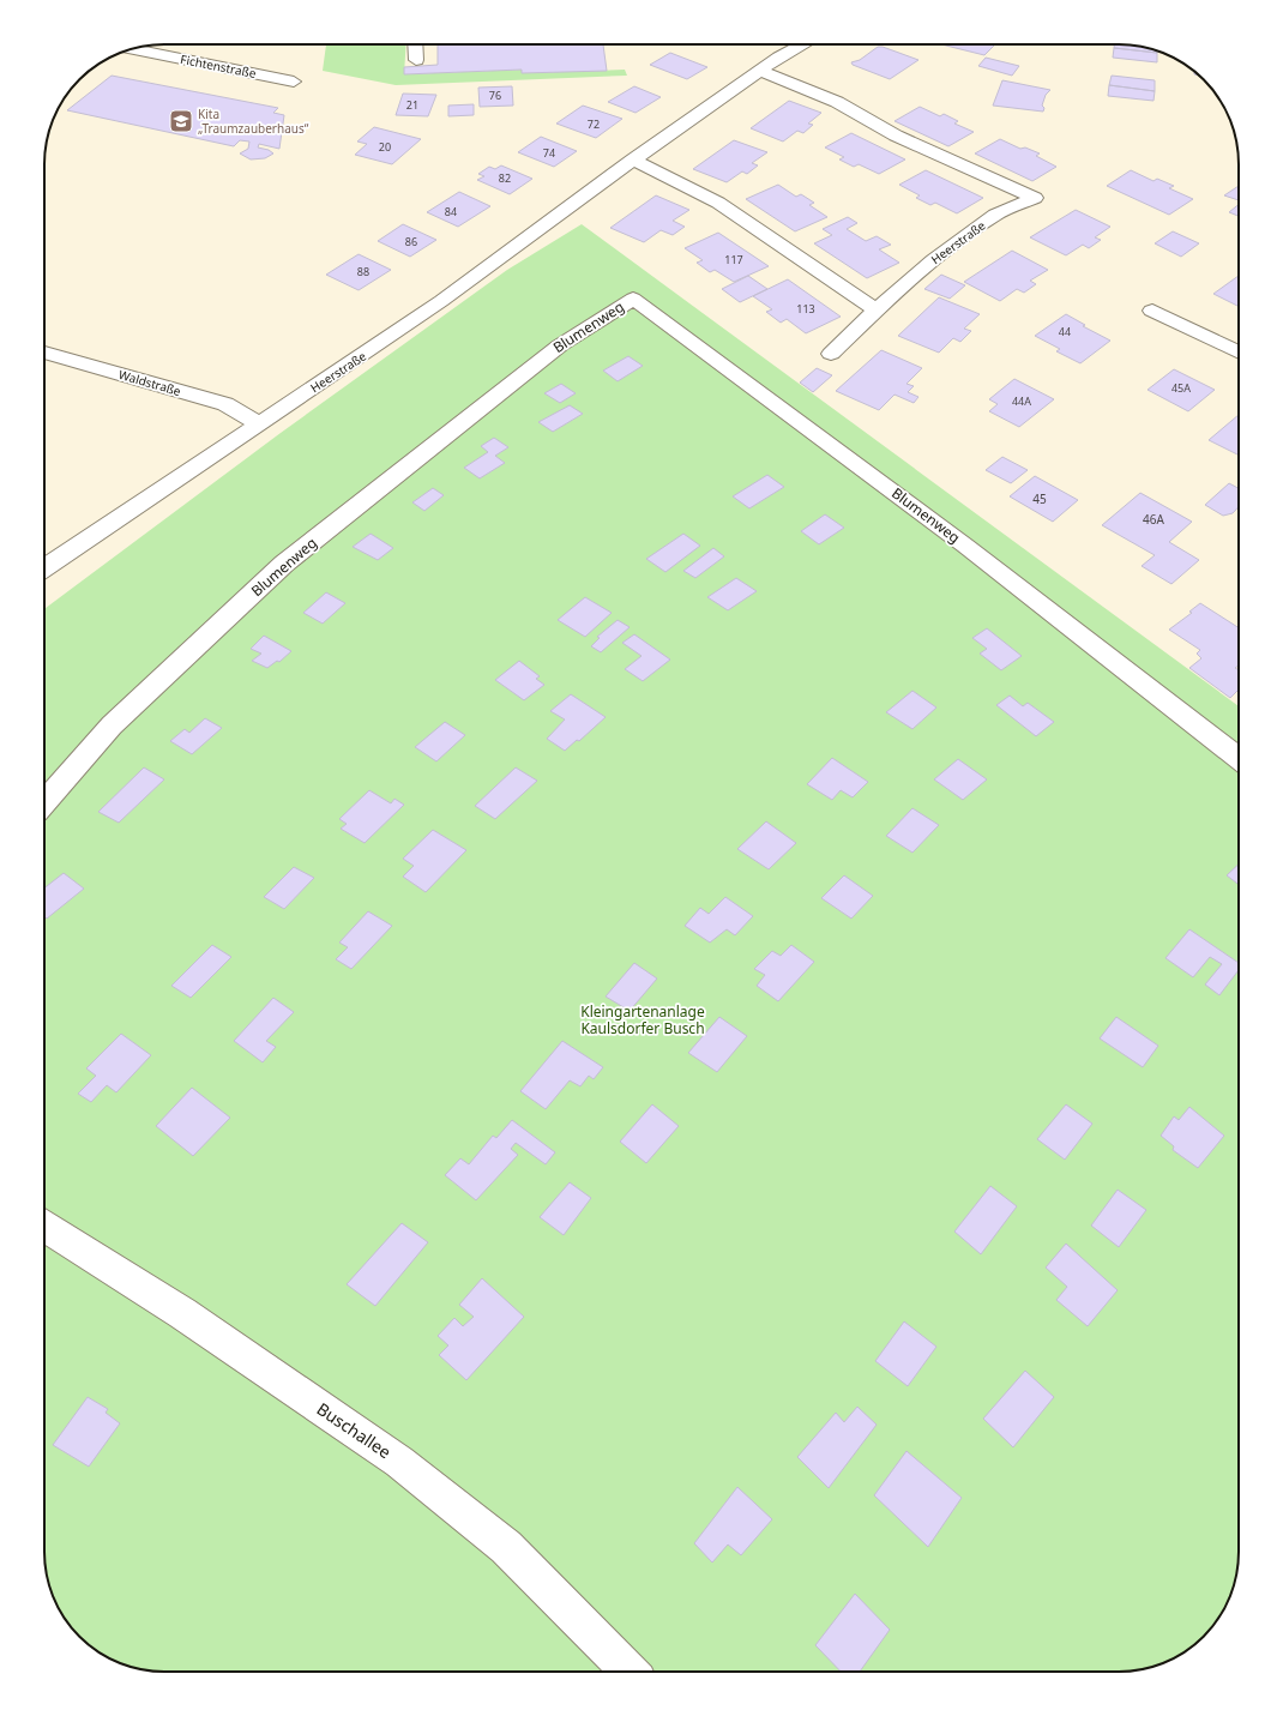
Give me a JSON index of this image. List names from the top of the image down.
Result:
{
  "streets": {
    "street": [
      "Fichtenstraße",
      "Heerstraße",
      "Blumenweg",
      "Waldstraße",
      "Buschallee"
    ]
  },
  "crossings": [
    ["Heerstraße", "Waldstraße"]
  ],
  "parks": ["Kleingartenanlage Kaulsdorfer Busch"],
  "places": {
    "school or university": ["Kita „Traumzauberhaus“"]
  },
  "house_numbers": [
    "76",
    "21",
    "72",
    "20",
    "74",
    "82",
    "84",
    "86",
    "117",
    "88",
    "113",
    "44",
    "45A",
    "44A",
    "45",
    "46A"
  ]
}
